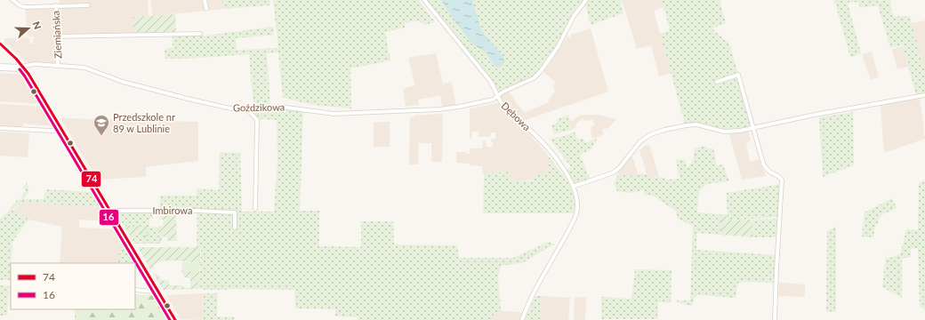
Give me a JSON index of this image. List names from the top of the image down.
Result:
{
  "streets": {
    "street": [
      "Ziemiańska",
      "Goździkowa",
      "Dębowa",
      "Imbirowa"
    ]
  },
  "crossings": [
    ["Ziemiańska", "Goździkowa"],
    ["Goździkowa", "Dębowa"]
  ],
  "places": {
    "school or university": ["Przedszkole nr 89 w Lublinie"]
  },
  "lines": ["transit line 74", "transit line 16"],
  "legend": ["74", "16"],
  "north": "right"
}
